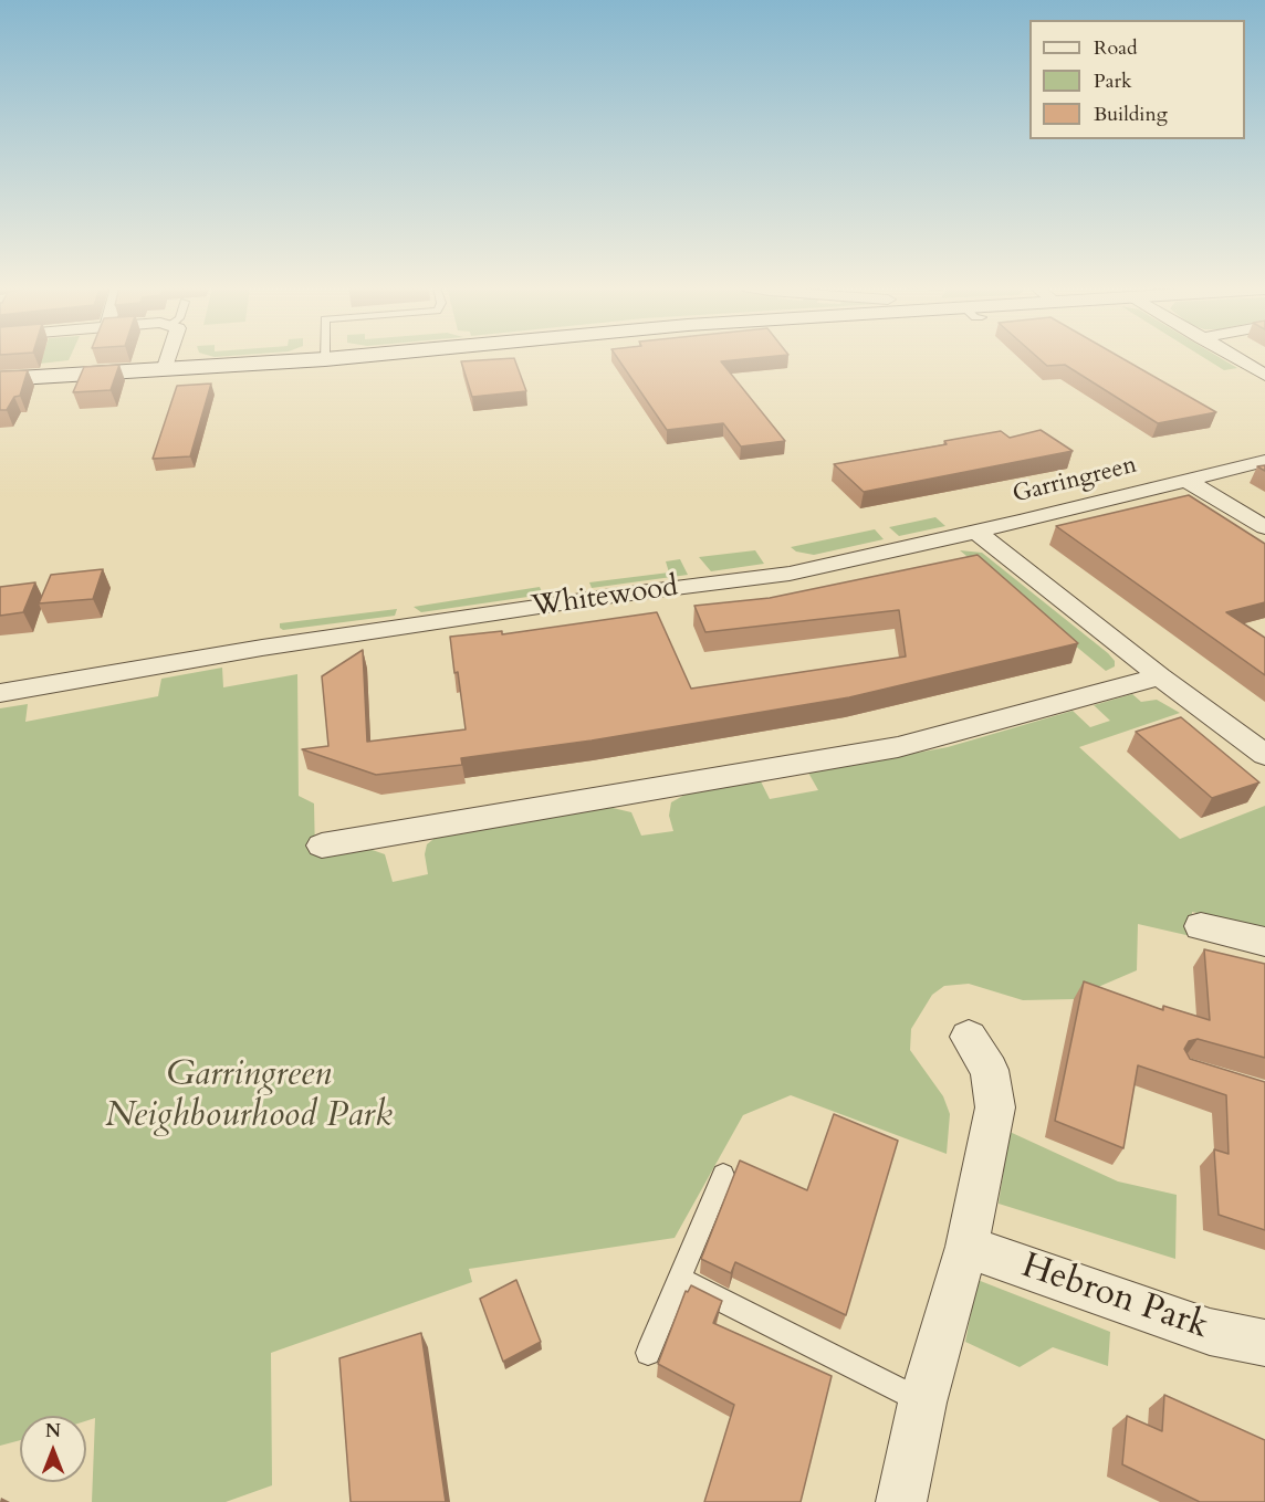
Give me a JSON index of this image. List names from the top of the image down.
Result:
{
  "streets": {
    "street": ["Garringreen", "Whitewood", "Hebron Park"]
  },
  "crossings": [
    ["Garringreen", "Whitewood"]
  ],
  "parks": ["Garringreen Neighbourhood Park"],
  "legend": ["Road", "Park", "Building"],
  "north": "top"
}
